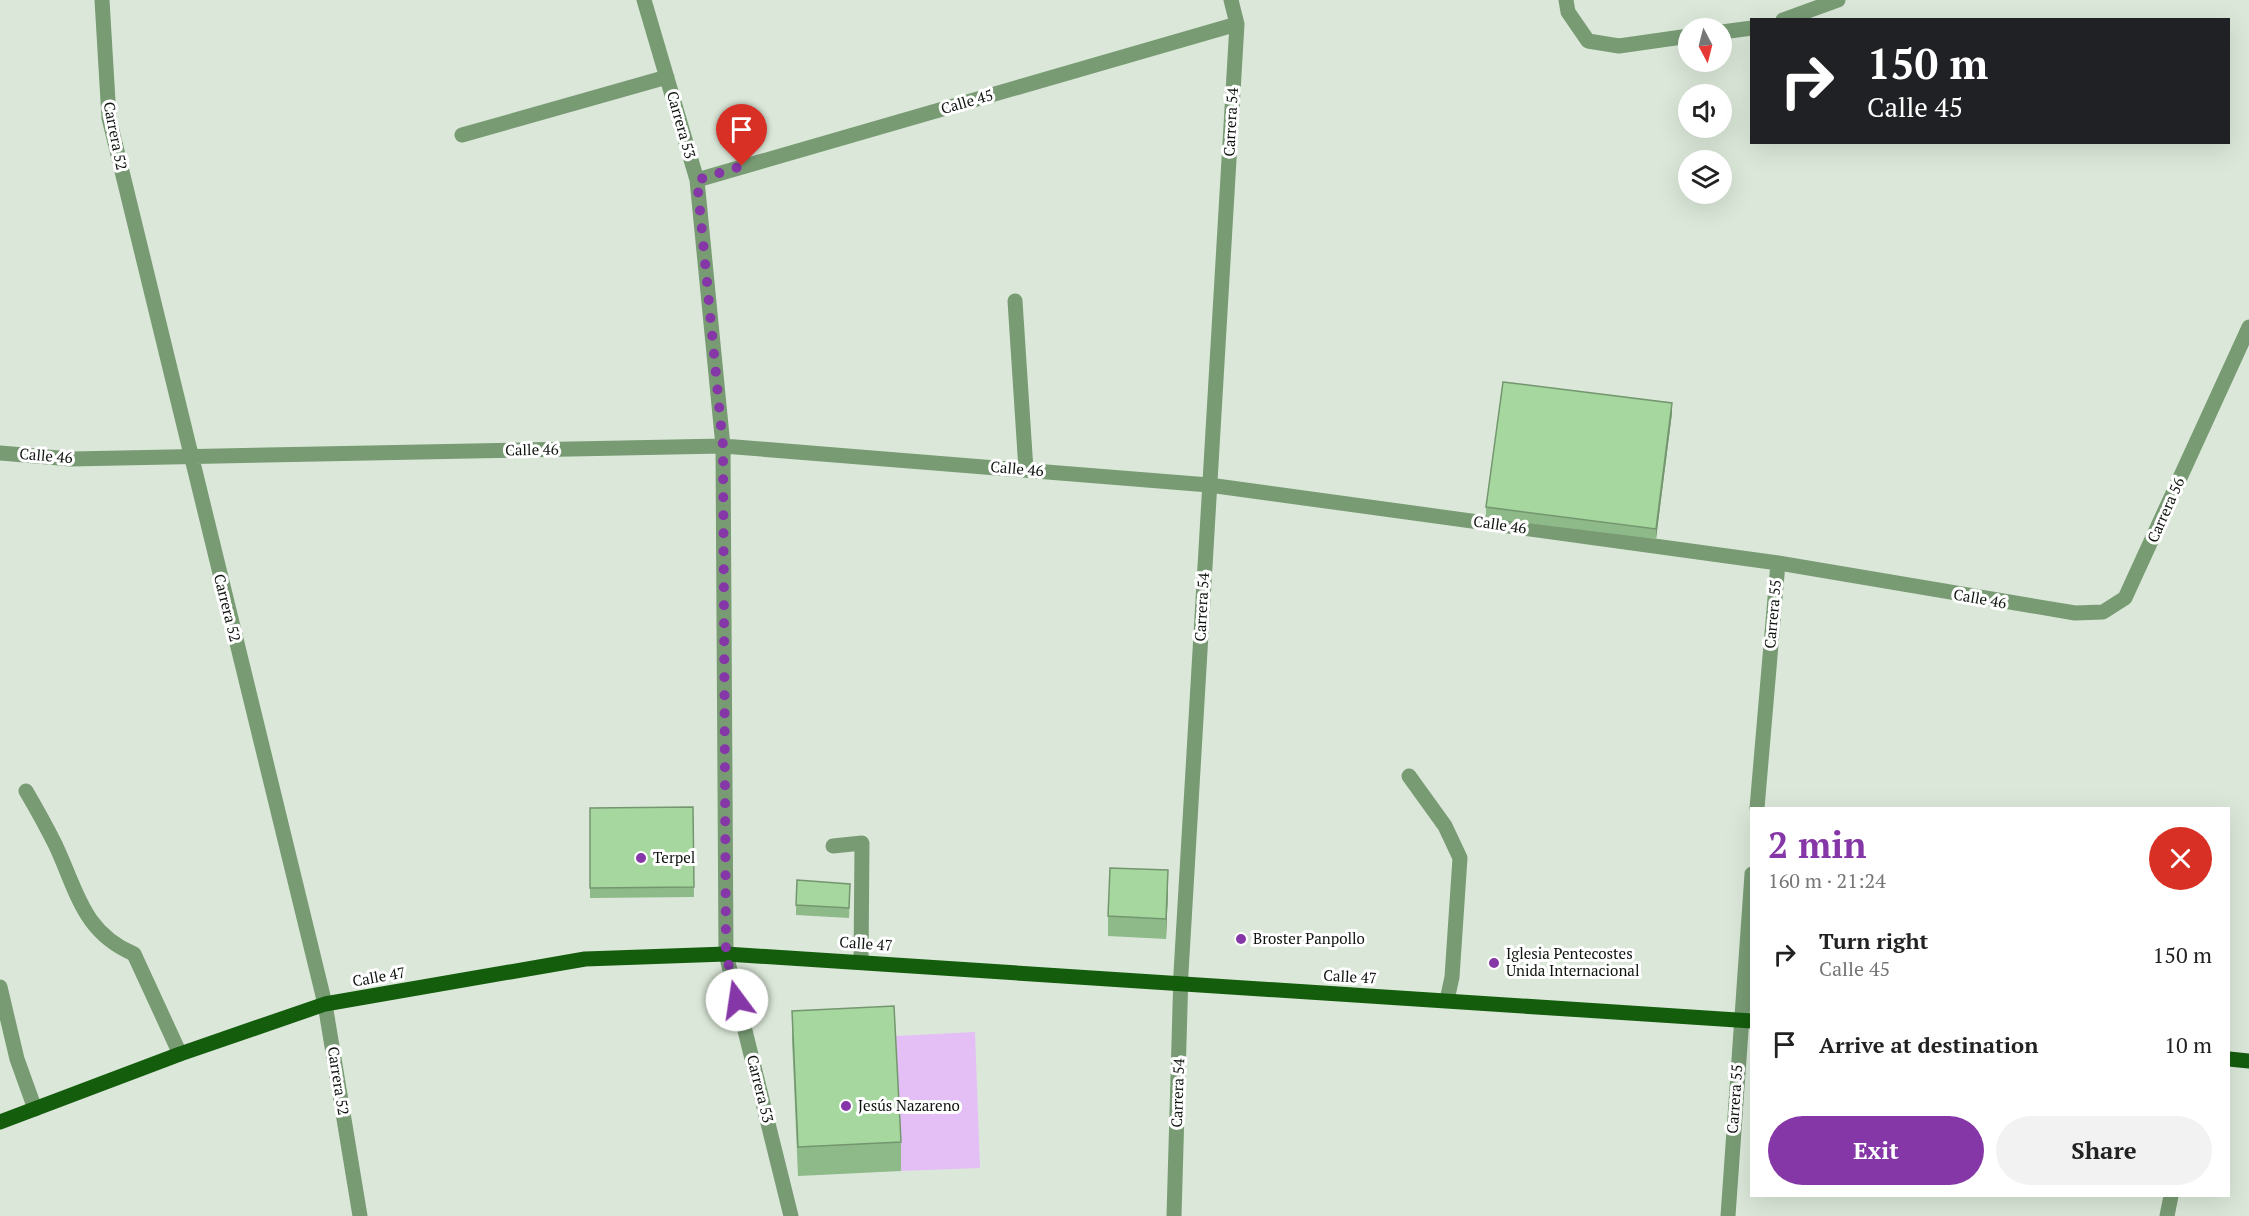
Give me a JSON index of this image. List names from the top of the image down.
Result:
{
  "streets": {
    "main road": ["Calle 47"],
    "street": [
      "Calle 45",
      "Carrera 54",
      "Carrera 53",
      "Carrera 52",
      "Calle 46",
      "Carrera 56",
      "Carrera 55"
    ]
  },
  "crossings": [
    ["Calle 45", "Carrera 54"],
    ["Calle 45", "Carrera 53"],
    ["Carrera 54", "Calle 46"],
    ["Carrera 54", "Calle 47"],
    ["Carrera 53", "Calle 46"],
    ["Carrera 53", "Calle 47"],
    ["Carrera 52", "Calle 46"],
    ["Carrera 52", "Calle 47"],
    ["Calle 46", "Carrera 56"],
    ["Calle 46", "Carrera 55"],
    ["Carrera 55", "Calle 47"]
  ],
  "places": [
    "Terpel",
    "Broster Panpollo",
    "Iglesia Pentecostes Unida Internacional",
    "Jesús Nazareno"
  ],
  "north": "bottom",
  "page": {
    "turn": ["150 m", "Calle 45"],
    "heading": ["2 min", "160 m · 21:24"],
    "list": [
      {
        "name": "Turn right",
        "note": "Calle 45",
        "value": "150 m"
      },
      {
        "name": "Arrive at destination",
        "value": "10 m"
      }
    ],
    "buttons": ["Exit", "Share"]
  }
}
